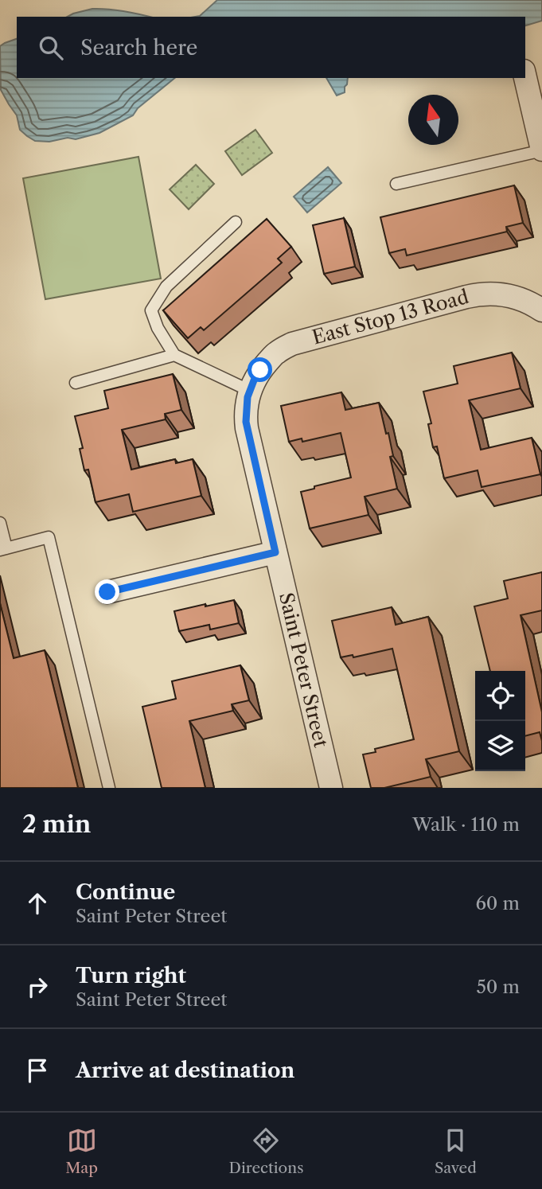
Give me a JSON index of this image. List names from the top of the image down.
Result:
{
  "streets": {
    "street": ["East Stop 13 Road", "Saint Peter Street"]
  },
  "crossings": [
    ["East Stop 13 Road", "Saint Peter Street"]
  ],
  "north": "top",
  "page": {
    "search": "Search here",
    "heading": ["2 min", "Walk · 110 m"],
    "list": [
      ["Continue", "Saint Peter Street", "60 m"],
      ["Turn right", "Saint Peter Street", "50 m"],
      "Arrive at destination"
    ],
    "nav": ["Map", "Directions", "Saved"]
  }
}
